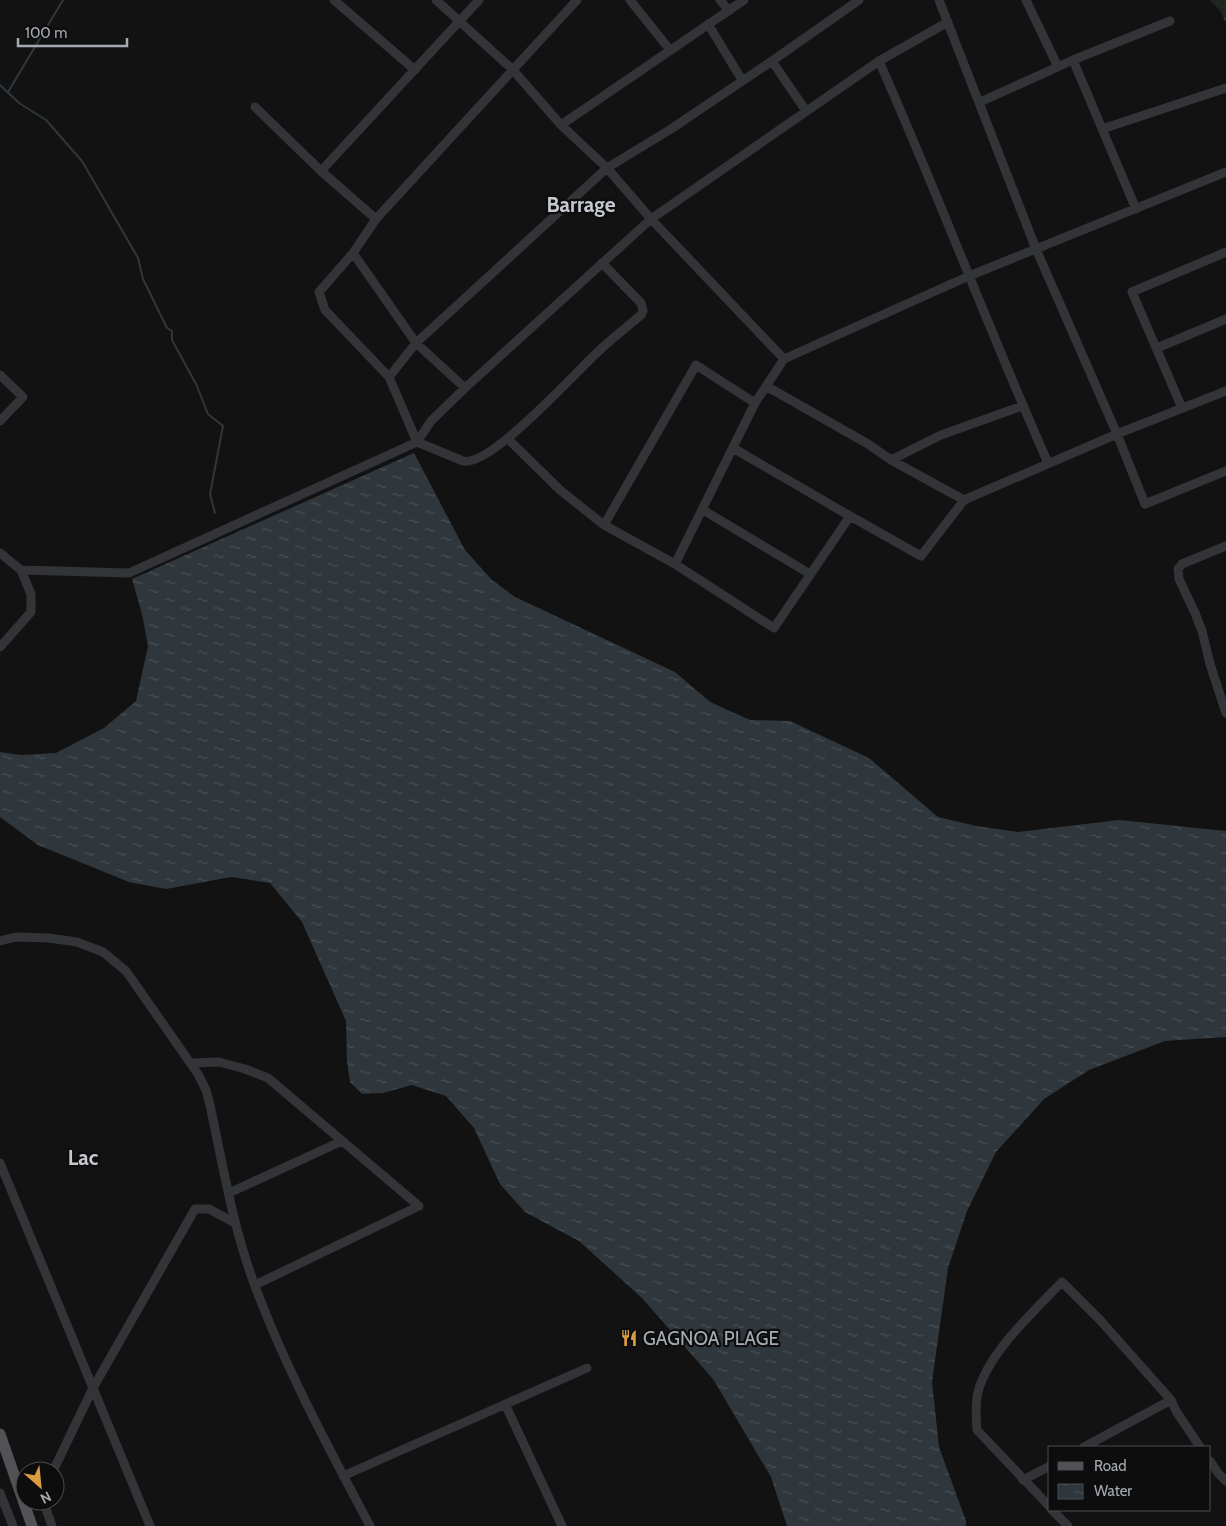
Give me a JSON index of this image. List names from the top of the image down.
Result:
{
  "districts": ["Barrage", "Lac"],
  "places": {
    "restaurant": ["GAGNOA PLAGE"]
  },
  "legend": ["Road", "Water"],
  "scale_bar": "100 m",
  "north": "bottom right"
}
